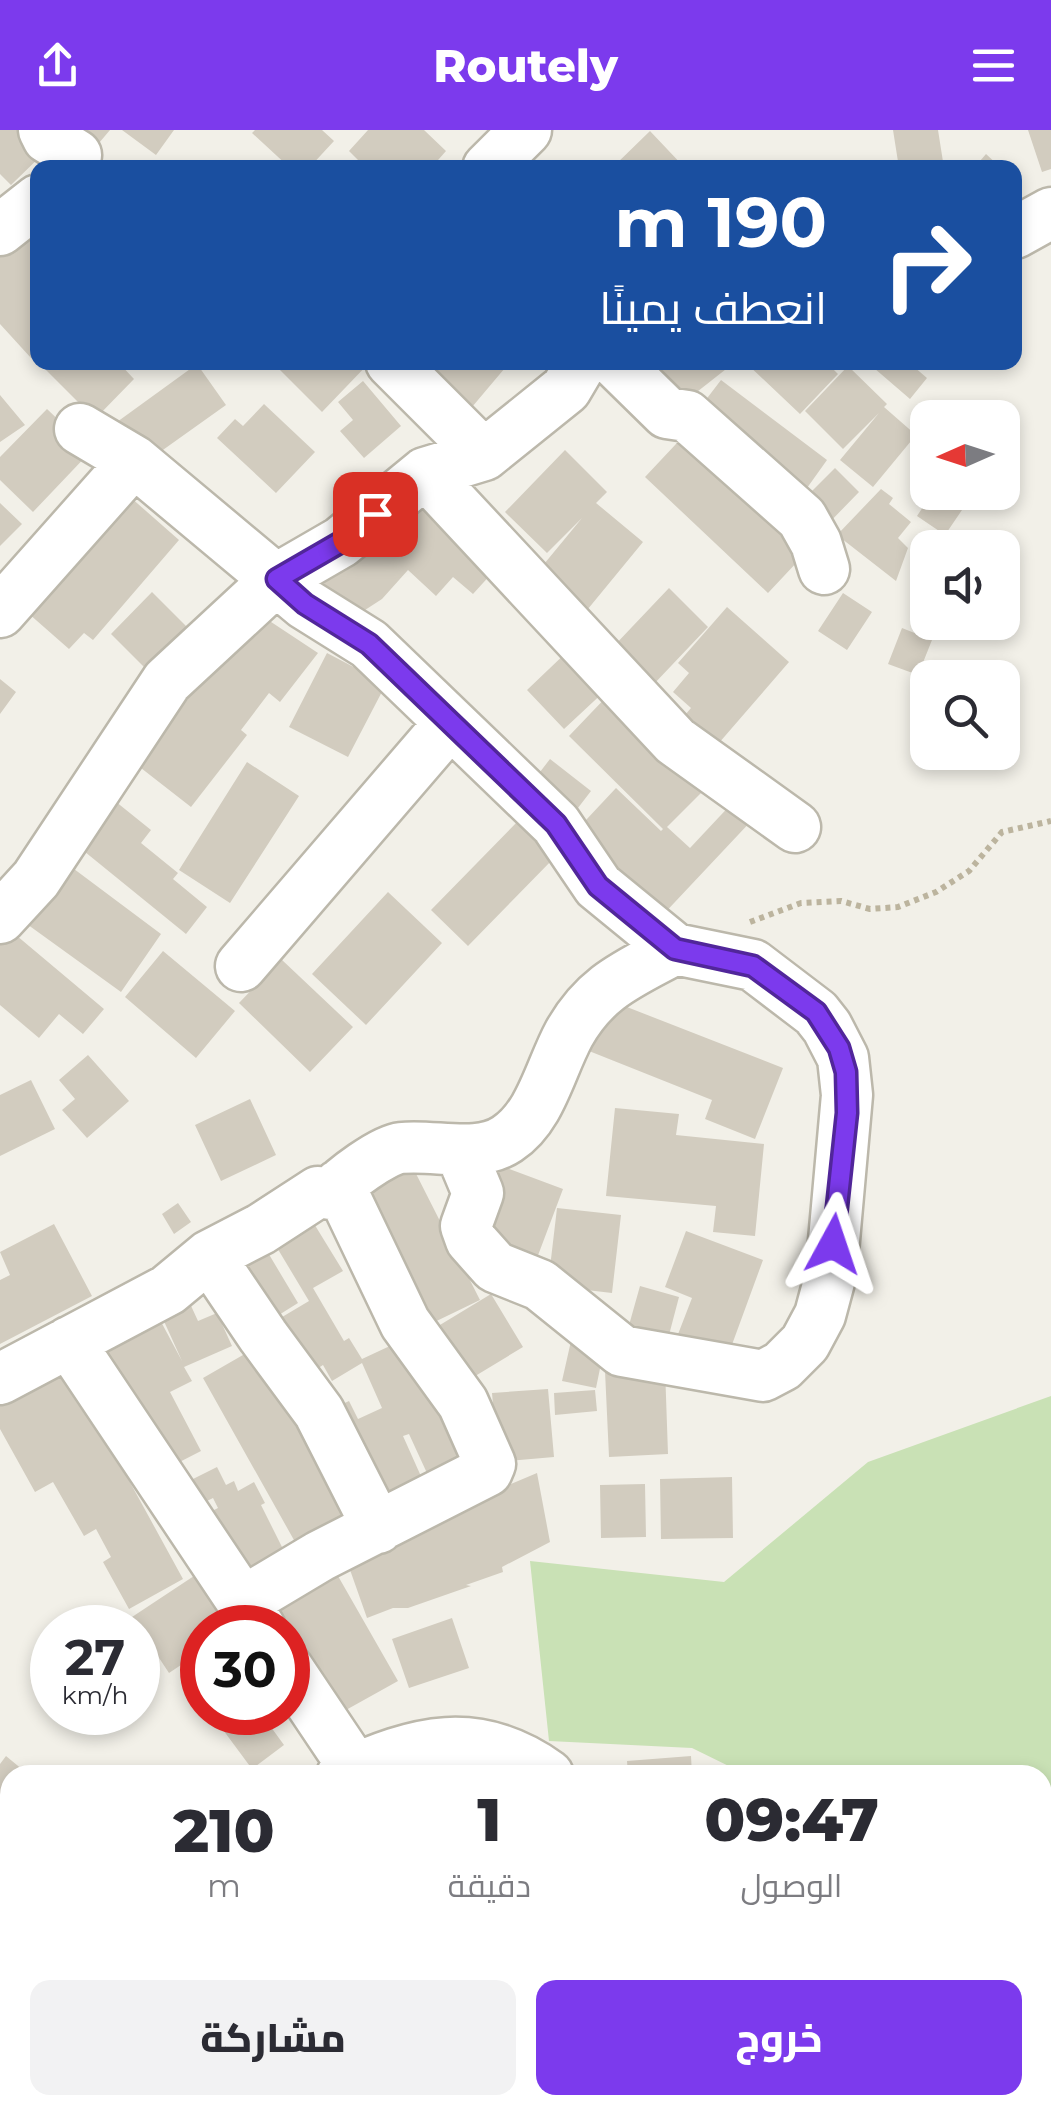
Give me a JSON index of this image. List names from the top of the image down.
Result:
{
  "north": "left",
  "page": {
    "header": "Routely",
    "turn": ["190 m", "انعطف يمينًا"],
    "speed": "27 km/h",
    "limit": "30",
    "eta": [
      "09:47",
      "الوصول",
      "1",
      "دقيقة",
      "210",
      "m"
    ],
    "buttons": ["خروج", "مشاركة"]
  }
}
